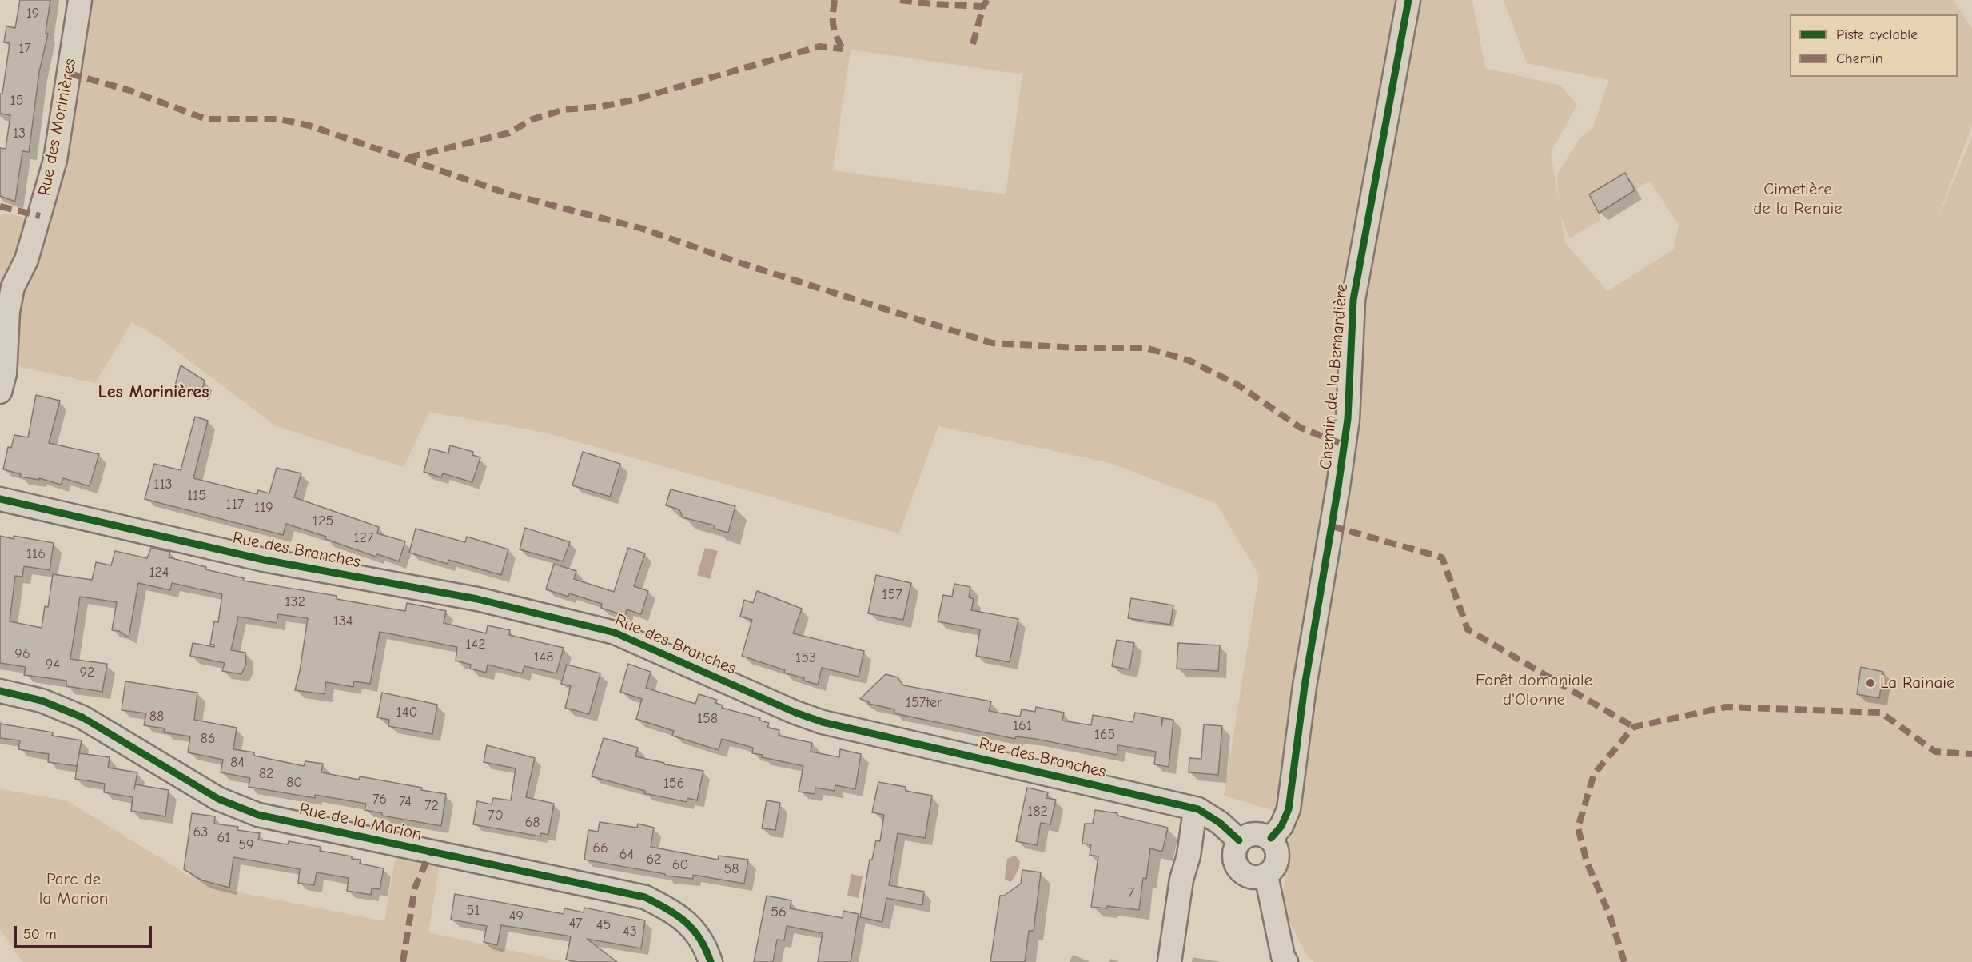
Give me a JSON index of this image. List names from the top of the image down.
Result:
{
  "streets": {
    "street": [
      "Rue des Morinières",
      "Chemin de la Bernardière",
      "Rue des Branches",
      "Rue de la Marion"
    ]
  },
  "crossings": [
    ["Chemin de la Bernardière", "Rue des Branches"]
  ],
  "districts": ["Les Morinières"],
  "parks": ["Cimetière de la Renaie", "Forêt domaniale d'Olonne", "Parc de la Marion"],
  "places": ["La Rainaie"],
  "house_numbers": [
    "19",
    "17",
    "15",
    "13",
    "113",
    "115",
    "117",
    "119",
    "125",
    "127",
    "116",
    "124",
    "157",
    "132",
    "134",
    "142",
    "96",
    "148",
    "153",
    "94",
    "92",
    "157ter",
    "140",
    "88",
    "158",
    "161",
    "165",
    "86",
    "84",
    "82",
    "80",
    "156",
    "76",
    "74",
    "72",
    "182",
    "70",
    "68",
    "63",
    "61",
    "59",
    "66",
    "64",
    "62",
    "60",
    "58",
    "7",
    "51",
    "56",
    "49",
    "47",
    "45",
    "43"
  ],
  "legend": ["Piste cyclable", "Chemin"],
  "scale_bar": "50 m"
}
